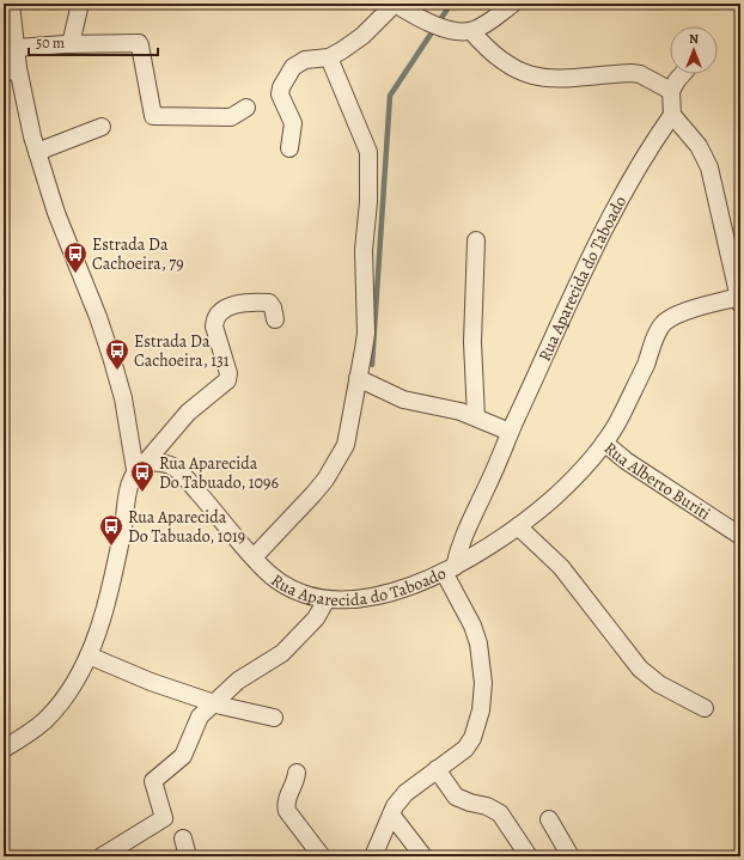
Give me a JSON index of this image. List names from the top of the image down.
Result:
{
  "streets": {
    "street": ["Rua Aparecida do Taboado", "Rua Alberto Buriti"]
  },
  "crossings": [
    ["Rua Aparecida do Taboado", "Rua Alberto Buriti"]
  ],
  "places": {
    "bus stop": [
      "Estrada Da Cachoeira, 79",
      "Estrada Da Cachoeira, 131",
      "Rua Aparecida Do Tabuado, 1096",
      "Rua Aparecida Do Tabuado, 1019"
    ]
  },
  "scale_bar": "50 m",
  "north": "top"
}
